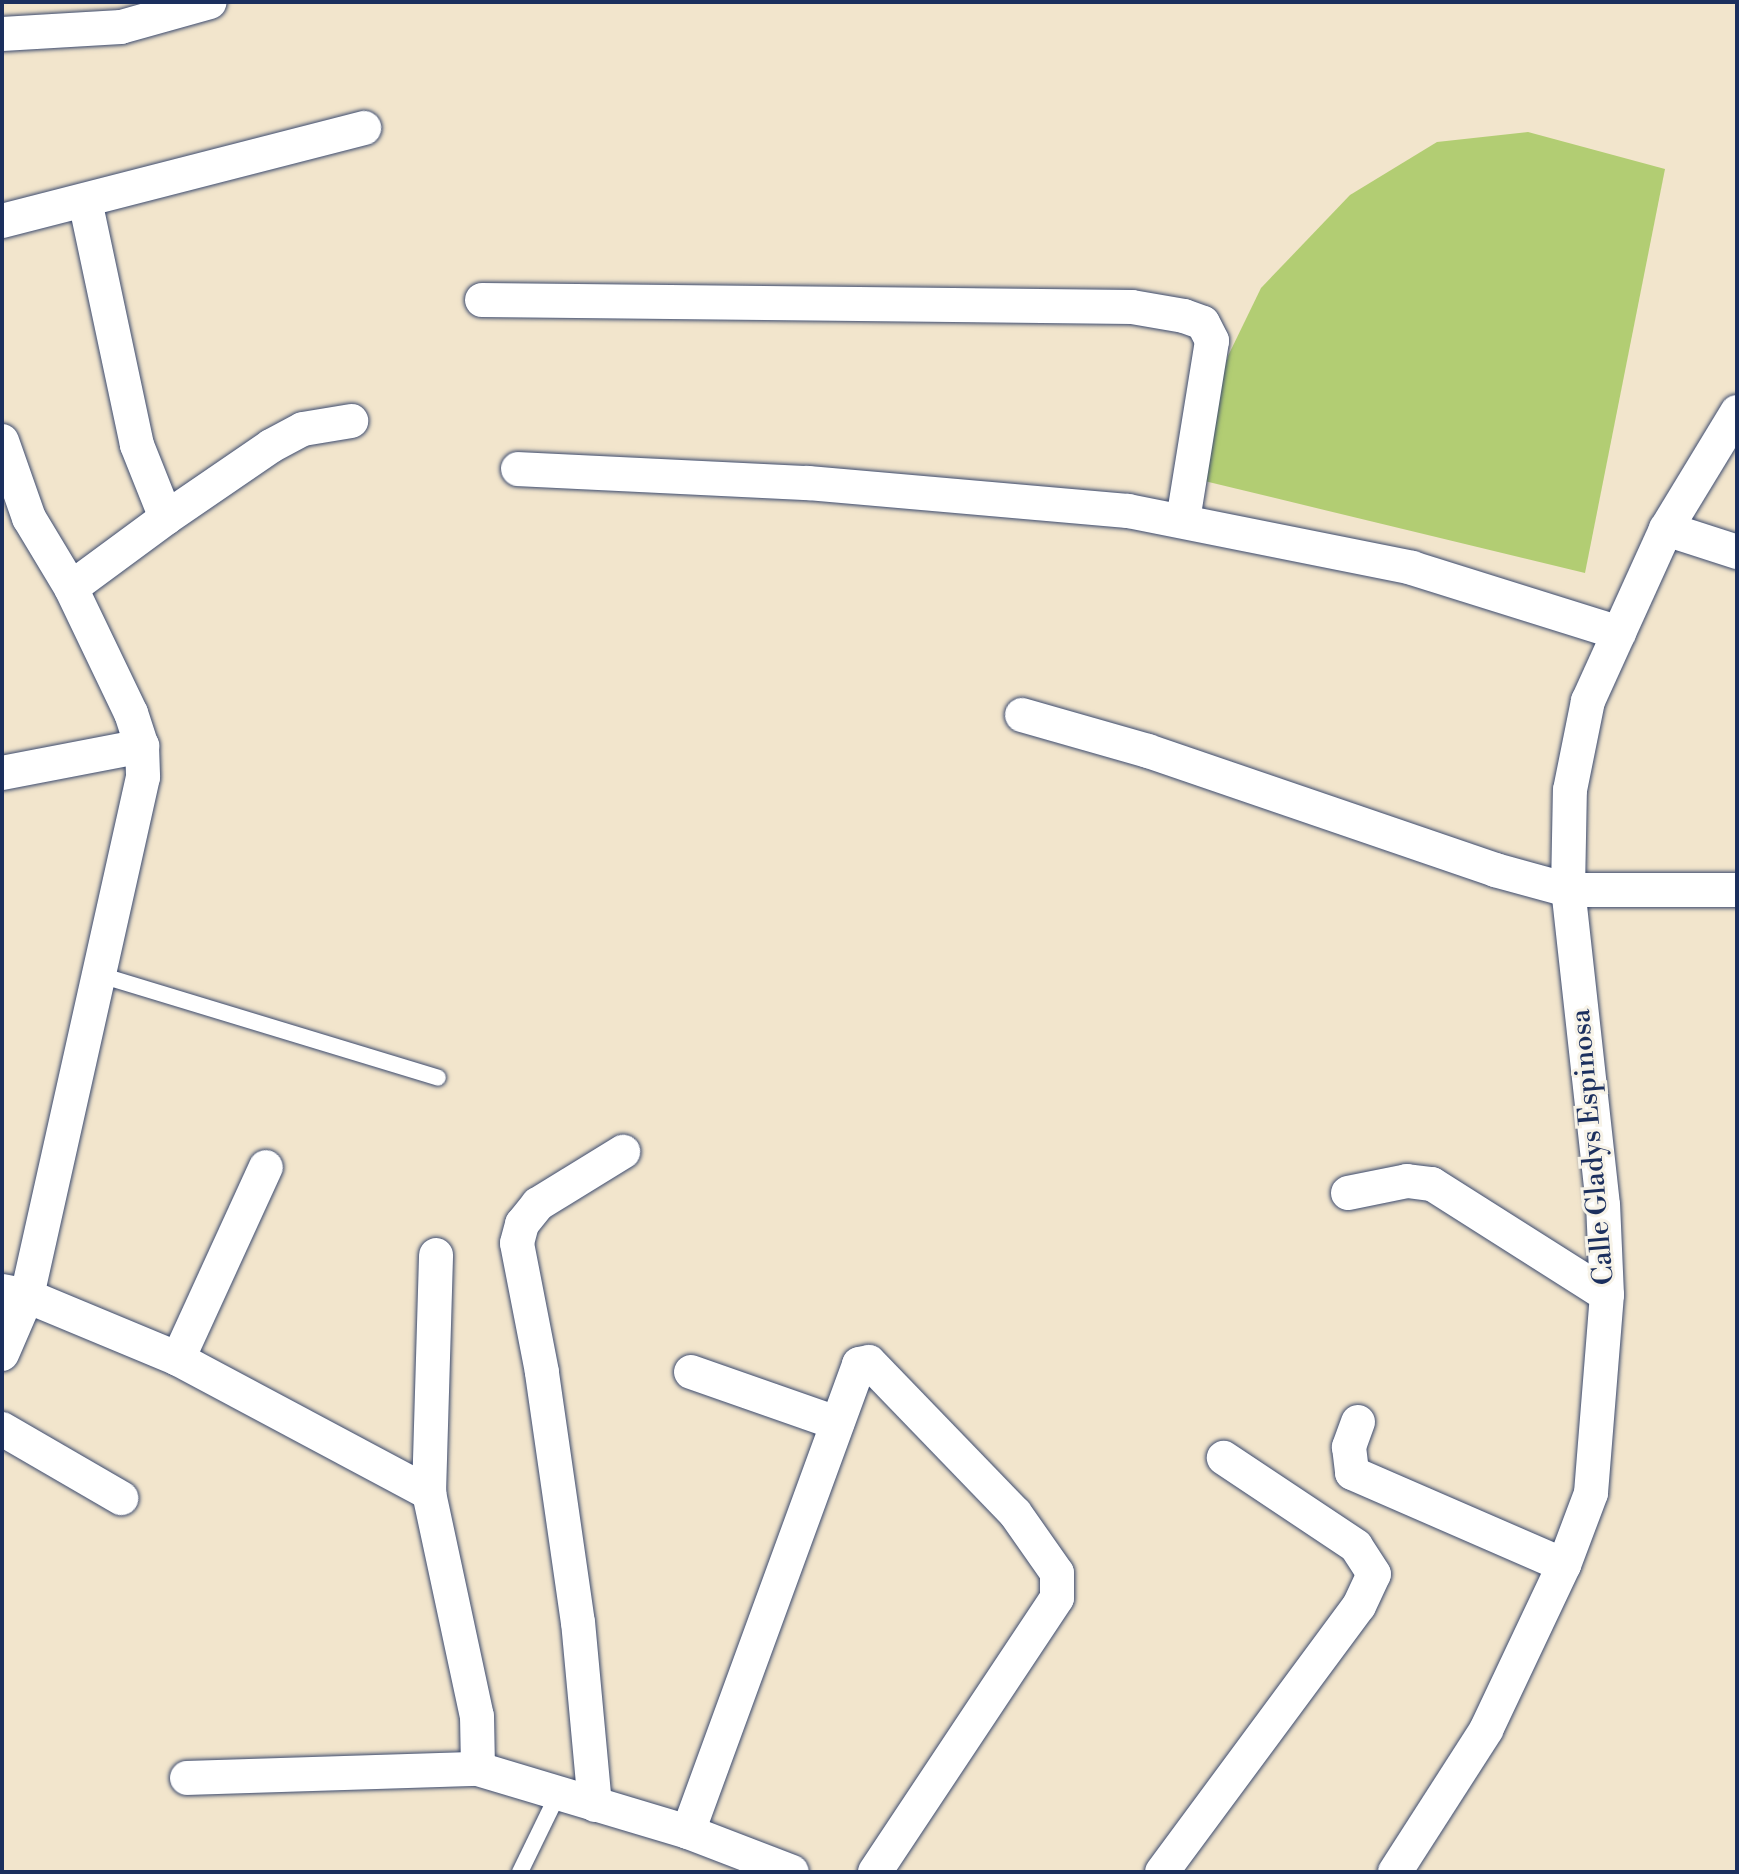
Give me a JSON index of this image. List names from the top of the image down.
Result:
{
  "streets": {
    "street": ["Calle Gladys Espinosa"]
  }
}
